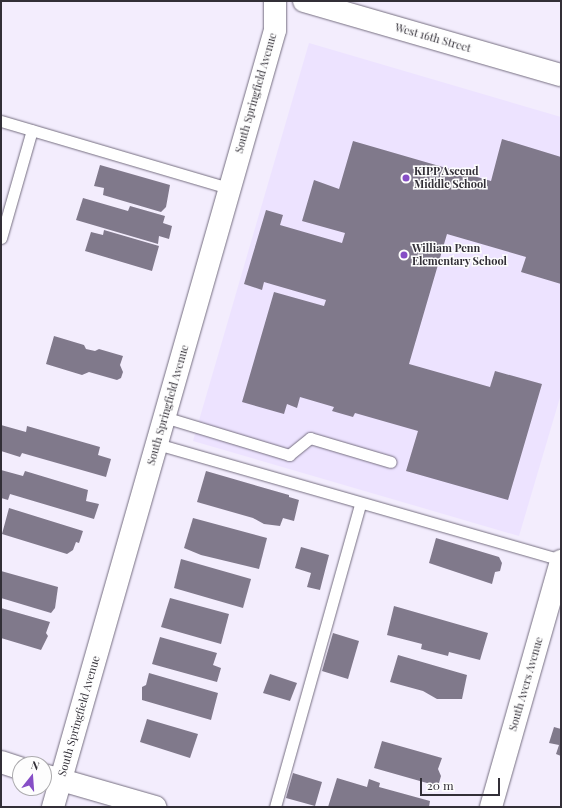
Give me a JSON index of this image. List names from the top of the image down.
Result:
{
  "streets": {
    "street": ["West 16th Street", "South Springfield Avenue", "South Avers Avenue"]
  },
  "places": ["KIPP Ascend Middle School", "William Penn Elementary School"],
  "scale_bar": "20 m",
  "north": "top"
}
